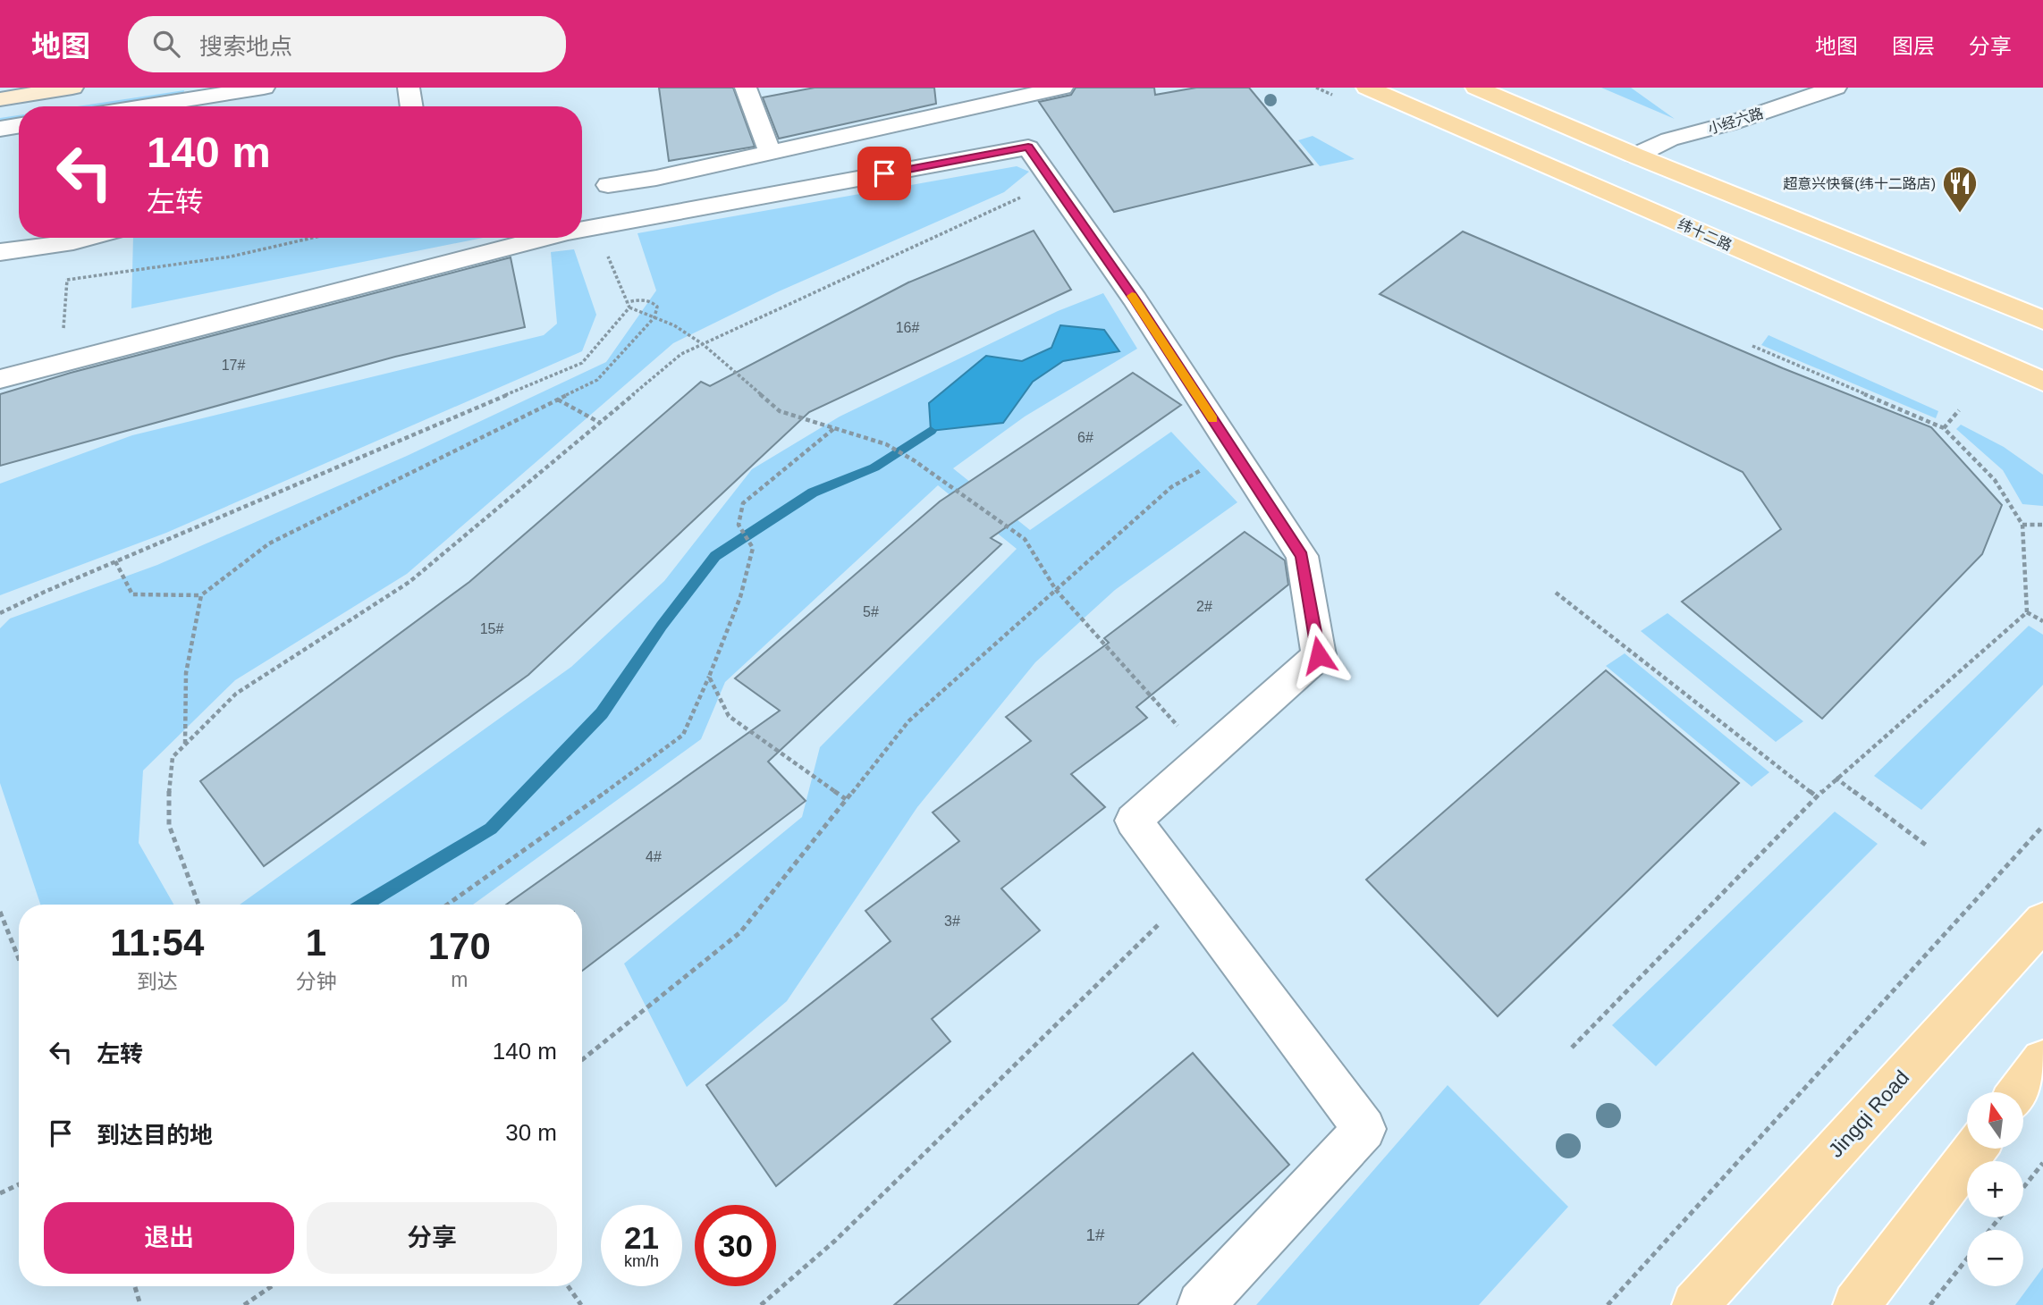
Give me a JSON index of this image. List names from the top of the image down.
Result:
{
  "streets": {
    "main road": ["纬十二路", "Jingqi Road"],
    "street": ["小经六路"]
  },
  "places": {
    "restaurant": ["超意兴快餐(纬十二路店)"]
  },
  "house_numbers": [
    "16#",
    "17#",
    "6#",
    "2#",
    "5#",
    "15#",
    "4#",
    "3#",
    "1#"
  ],
  "north": "top",
  "page": {
    "header": "地图",
    "search": "搜索地点",
    "nav": ["地图", "图层", "分享"],
    "turn": ["140 m", "左转"],
    "eta": [
      "11:54",
      "到达",
      "1",
      "分钟",
      "170",
      "m"
    ],
    "list": [
      {
        "name": "左转",
        "value": "140 m"
      },
      {
        "name": "到达目的地",
        "value": "30 m"
      }
    ],
    "map_buttons": ["+", "−"],
    "buttons": ["退出", "分享"],
    "speed": "21 km/h",
    "limit": "30"
  }
}
